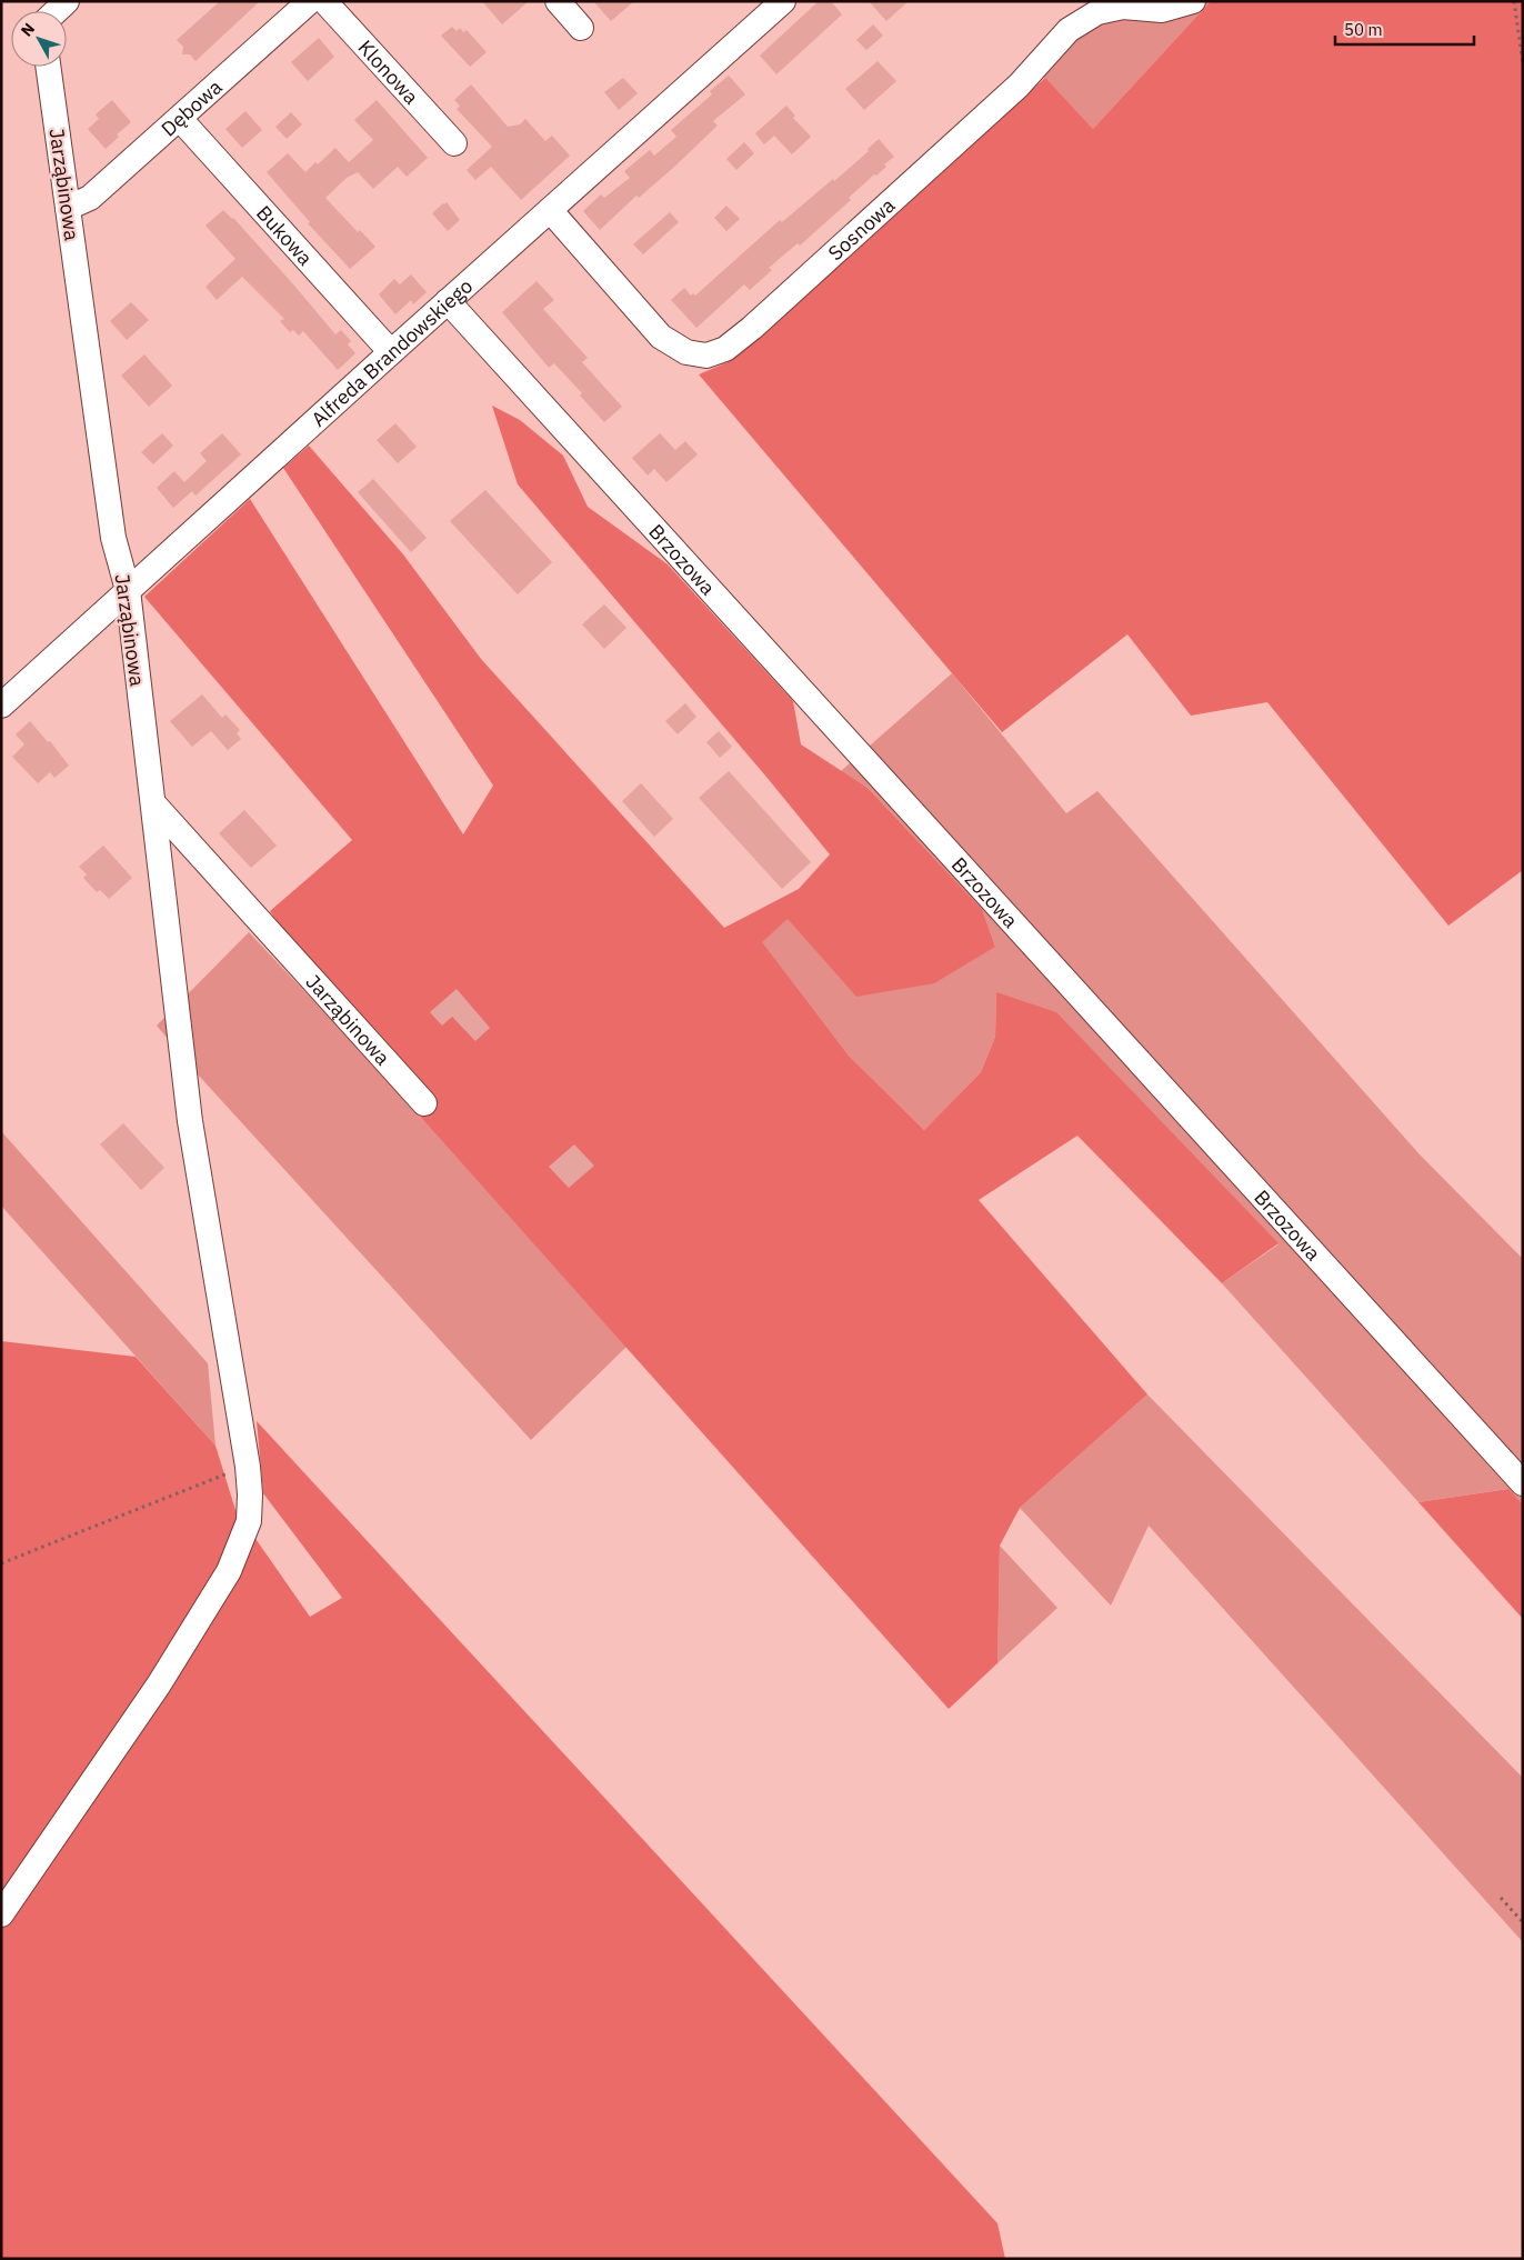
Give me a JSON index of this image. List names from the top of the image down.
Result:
{
  "streets": {
    "street": [
      "Klonowa",
      "Dębowa",
      "Jarząbinowa",
      "Sosnowa",
      "Bukowa",
      "Alfreda Brandowskiego",
      "Brzozowa"
    ]
  },
  "crossings": [
    ["Dębowa", "Jarząbinowa"],
    ["Dębowa", "Bukowa"],
    ["Jarząbinowa", "Alfreda Brandowskiego"],
    ["Sosnowa", "Alfreda Brandowskiego"],
    ["Bukowa", "Alfreda Brandowskiego"],
    ["Alfreda Brandowskiego", "Brzozowa"]
  ],
  "scale_bar": "50 m",
  "north": "top left"
}
